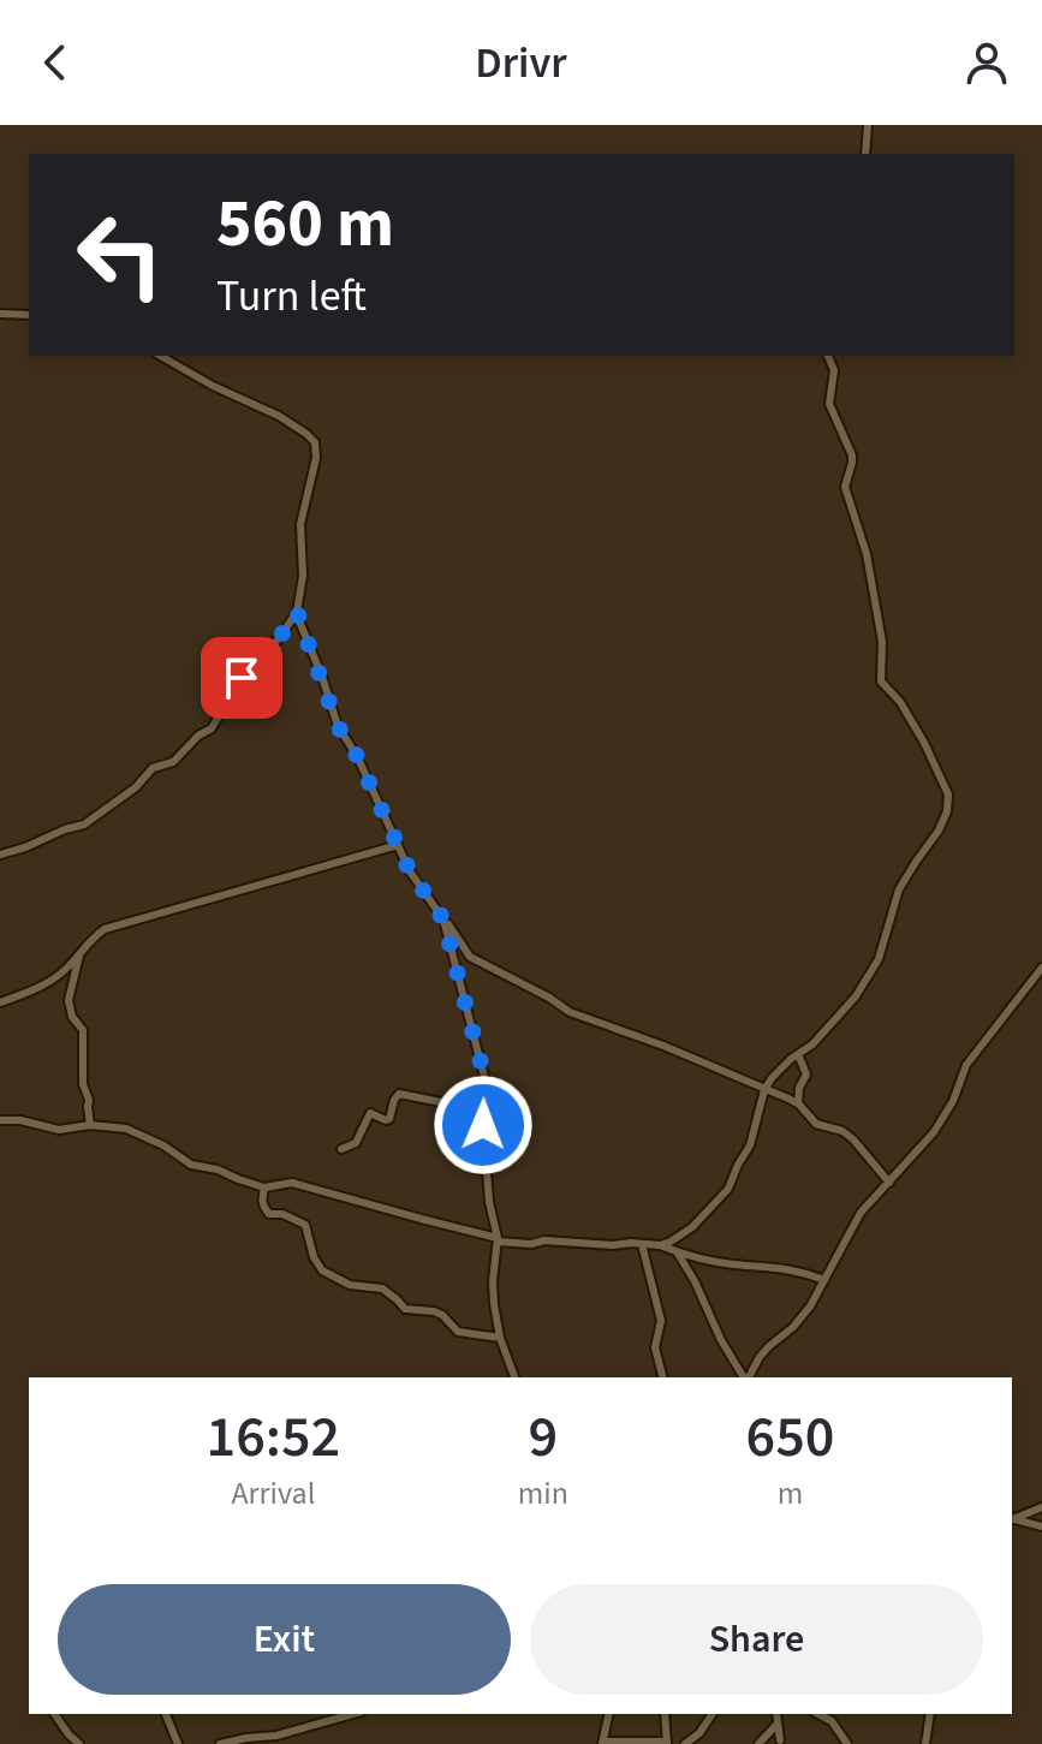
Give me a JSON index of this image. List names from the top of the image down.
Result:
{
  "page": {
    "header": "Drivr",
    "turn": ["560 m", "Turn left"],
    "eta": [
      "16:52",
      "Arrival",
      "9",
      "min",
      "650",
      "m"
    ],
    "buttons": ["Exit", "Share"]
  }
}
